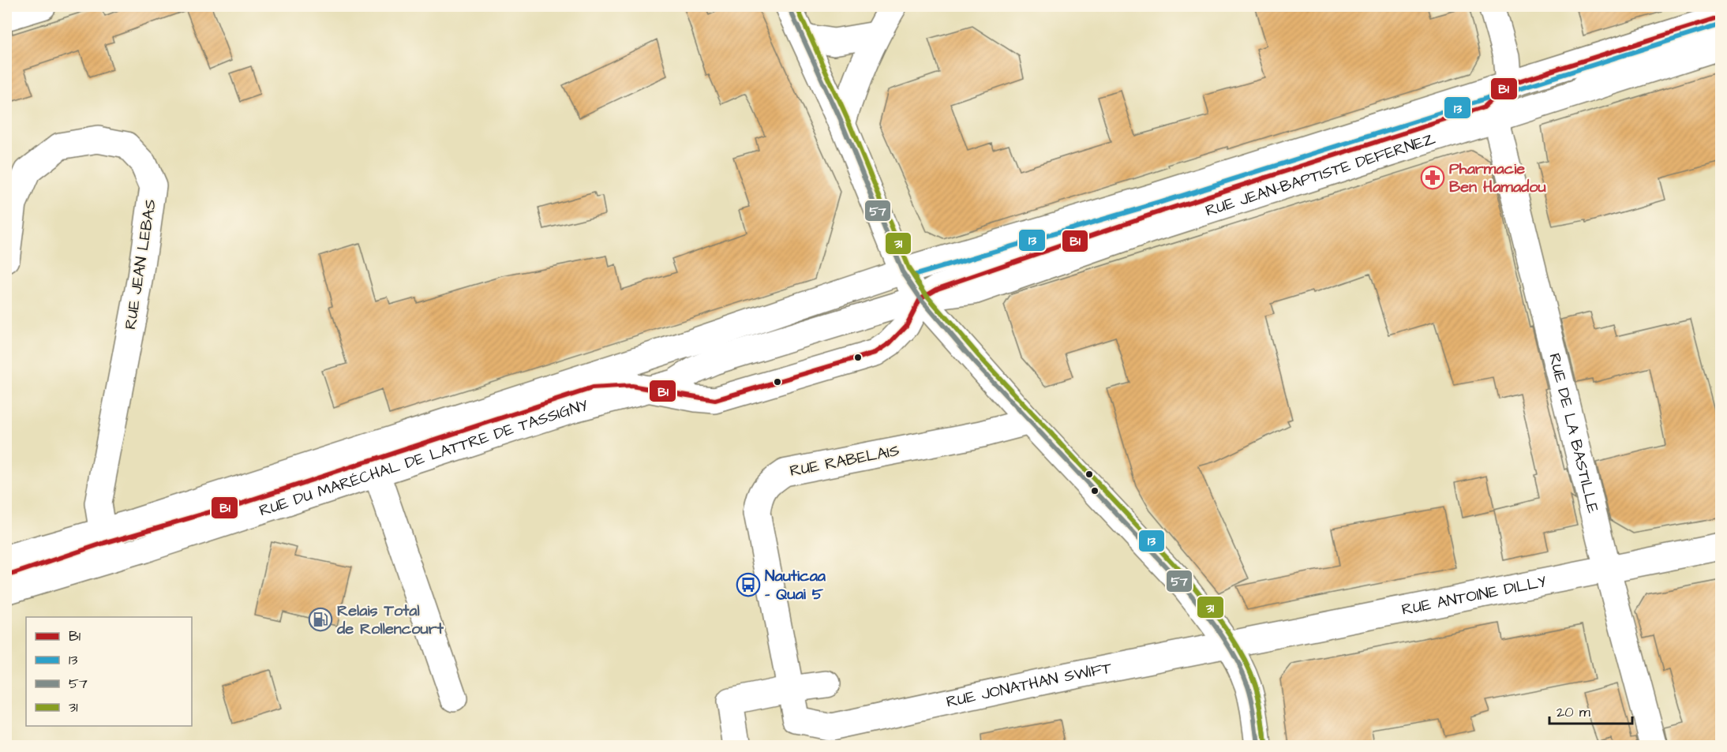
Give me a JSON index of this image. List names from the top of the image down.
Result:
{
  "streets": {
    "main road": [
      "RUE JEAN-BAPTISTE DEFERNEZ",
      "RUE JEAN LEBAS",
      "RUE DE LA BASTILLE",
      "RUE DU MARÉCHAL DE LATTRE DE TASSIGNY",
      "RUE RABELAIS",
      "RUE ANTOINE DILLY",
      "RUE JONATHAN SWIFT"
    ]
  },
  "crossings": [
    ["RUE JEAN-BAPTISTE DEFERNEZ", "RUE DE LA BASTILLE"],
    ["RUE JEAN-BAPTISTE DEFERNEZ", "RUE DU MARÉCHAL DE LATTRE DE TASSIGNY"],
    ["RUE JEAN LEBAS", "RUE DU MARÉCHAL DE LATTRE DE TASSIGNY"],
    ["RUE DE LA BASTILLE", "RUE ANTOINE DILLY"],
    ["RUE RABELAIS", "RUE JONATHAN SWIFT"],
    ["RUE ANTOINE DILLY", "RUE JONATHAN SWIFT"]
  ],
  "places": {
    "pharmacy": ["Pharmacie Ben Hamadou"],
    "bus stop": ["Nauticaa - Quai 5"],
    "fuel station": ["Relais Total de Rollencourt"]
  },
  "lines": [
    "transit line 57",
    "transit line 31",
    "transit line B1",
    "transit line 13"
  ],
  "legend": [
    "B1",
    "13",
    "57",
    "31"
  ],
  "scale_bar": "20 m"
}
